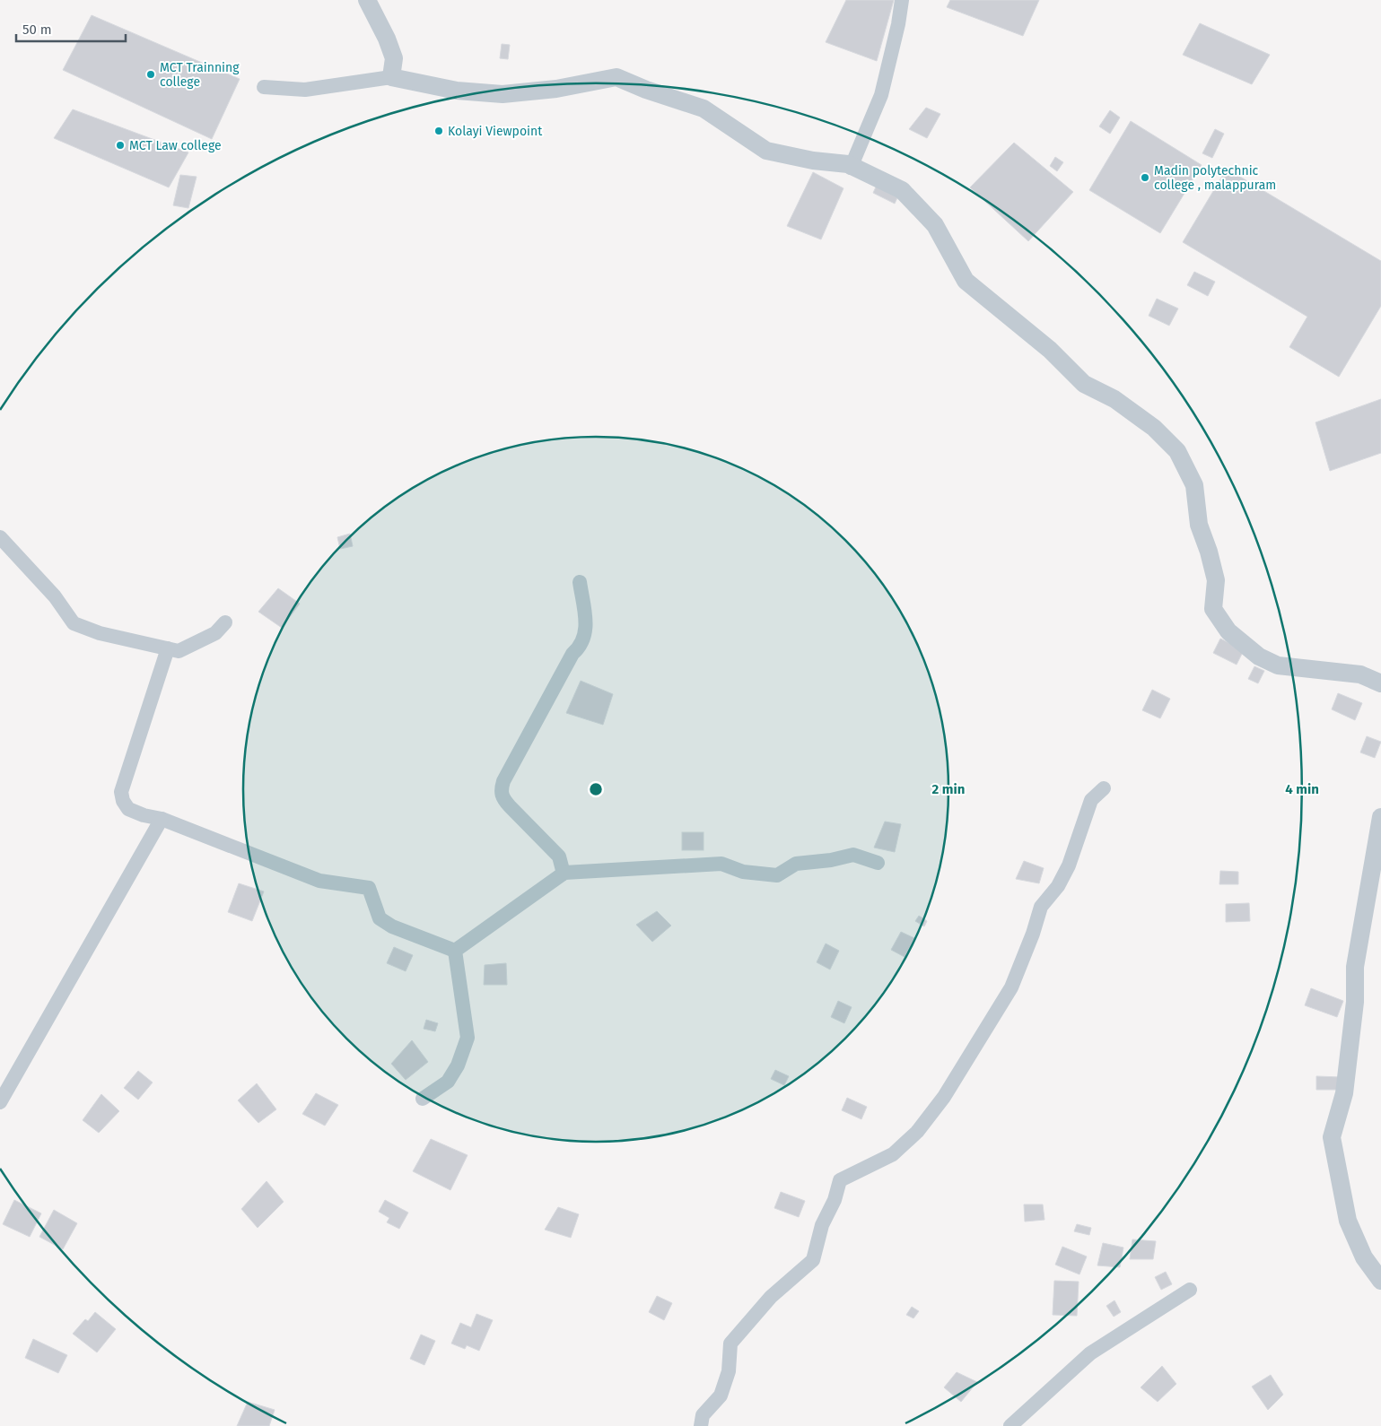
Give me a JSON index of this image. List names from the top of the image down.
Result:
{
  "places": [
    "MCT Trainning college",
    "Kolayi Viewpoint",
    "MCT Law college",
    "Madin polytechnic college , malappuram"
  ],
  "scale_bar": "50 m",
  "rings": ["2 min", "4 min"]
}
